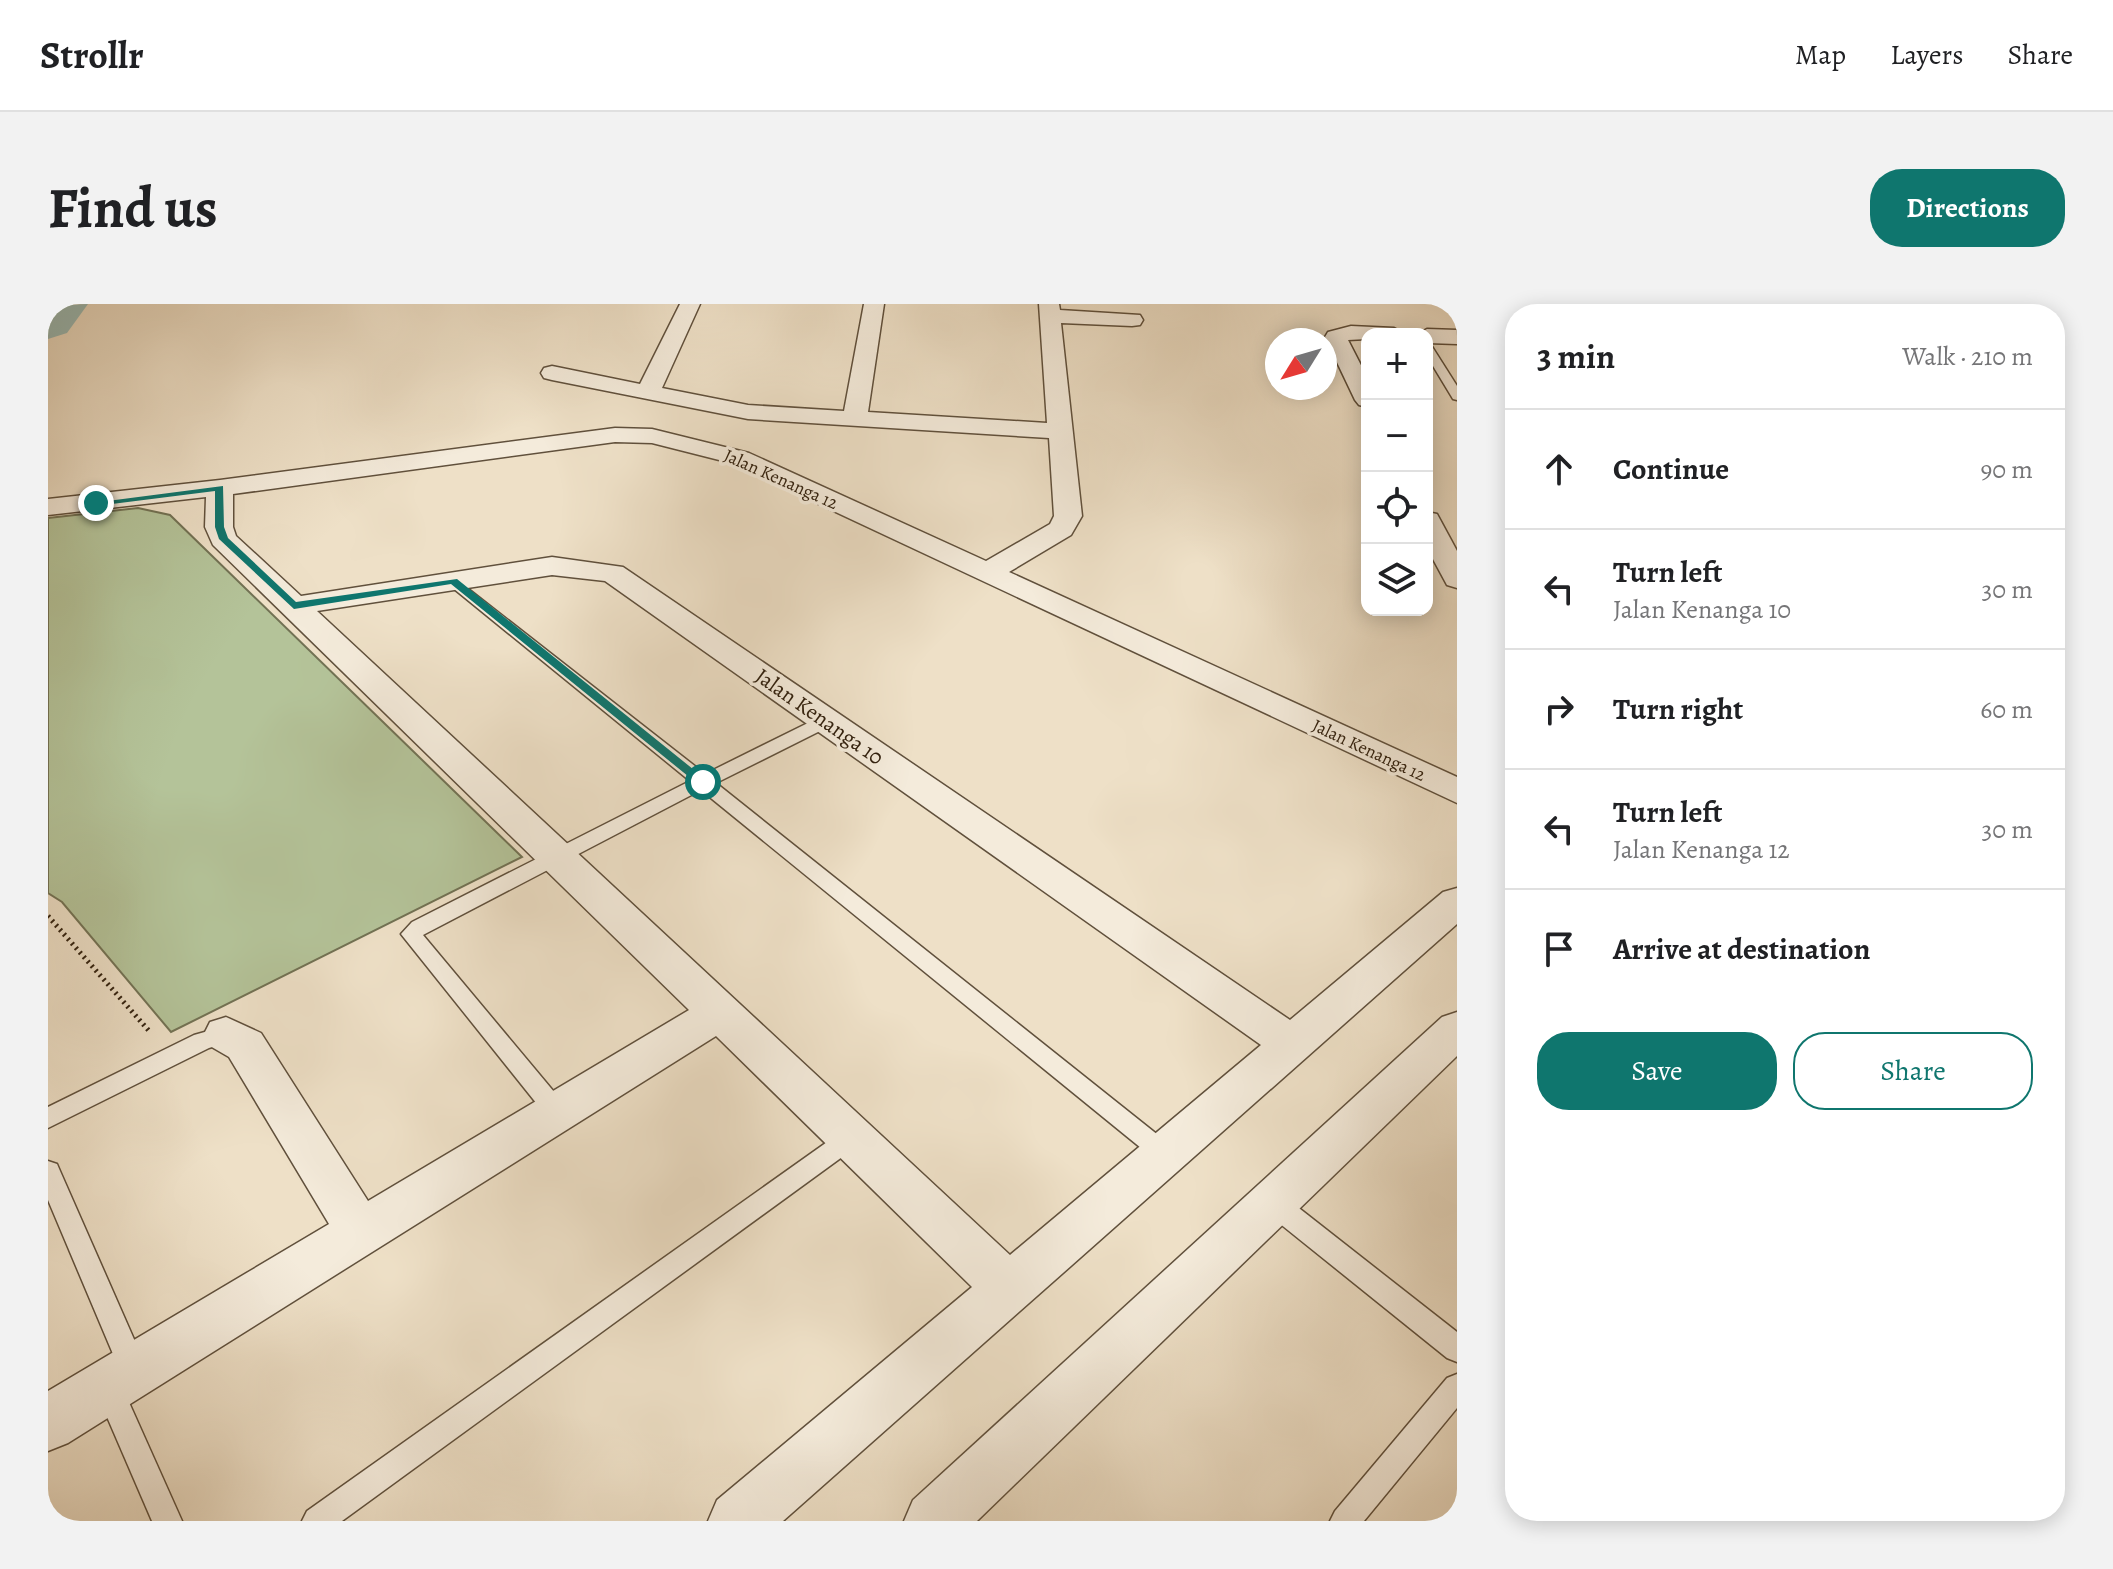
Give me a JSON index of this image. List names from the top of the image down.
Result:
{
  "streets": {
    "street": ["Jalan Kenanga 12", "Jalan Kenanga 10"]
  },
  "north": "bottom left",
  "page": {
    "header": "Strollr",
    "nav": ["Map", "Layers", "Share"],
    "buttons": [
      "Directions",
      ["Save", "Share"]
    ],
    "title": "Find us",
    "heading": ["3 min", "Walk · 210 m"],
    "map_buttons": ["+", "−"],
    "list": [
      ["Continue", "90 m"],
      ["Turn left", "Jalan Kenanga 10", "30 m"],
      ["Turn right", "60 m"],
      ["Turn left", "Jalan Kenanga 12", "30 m"],
      "Arrive at destination"
    ]
  }
}
